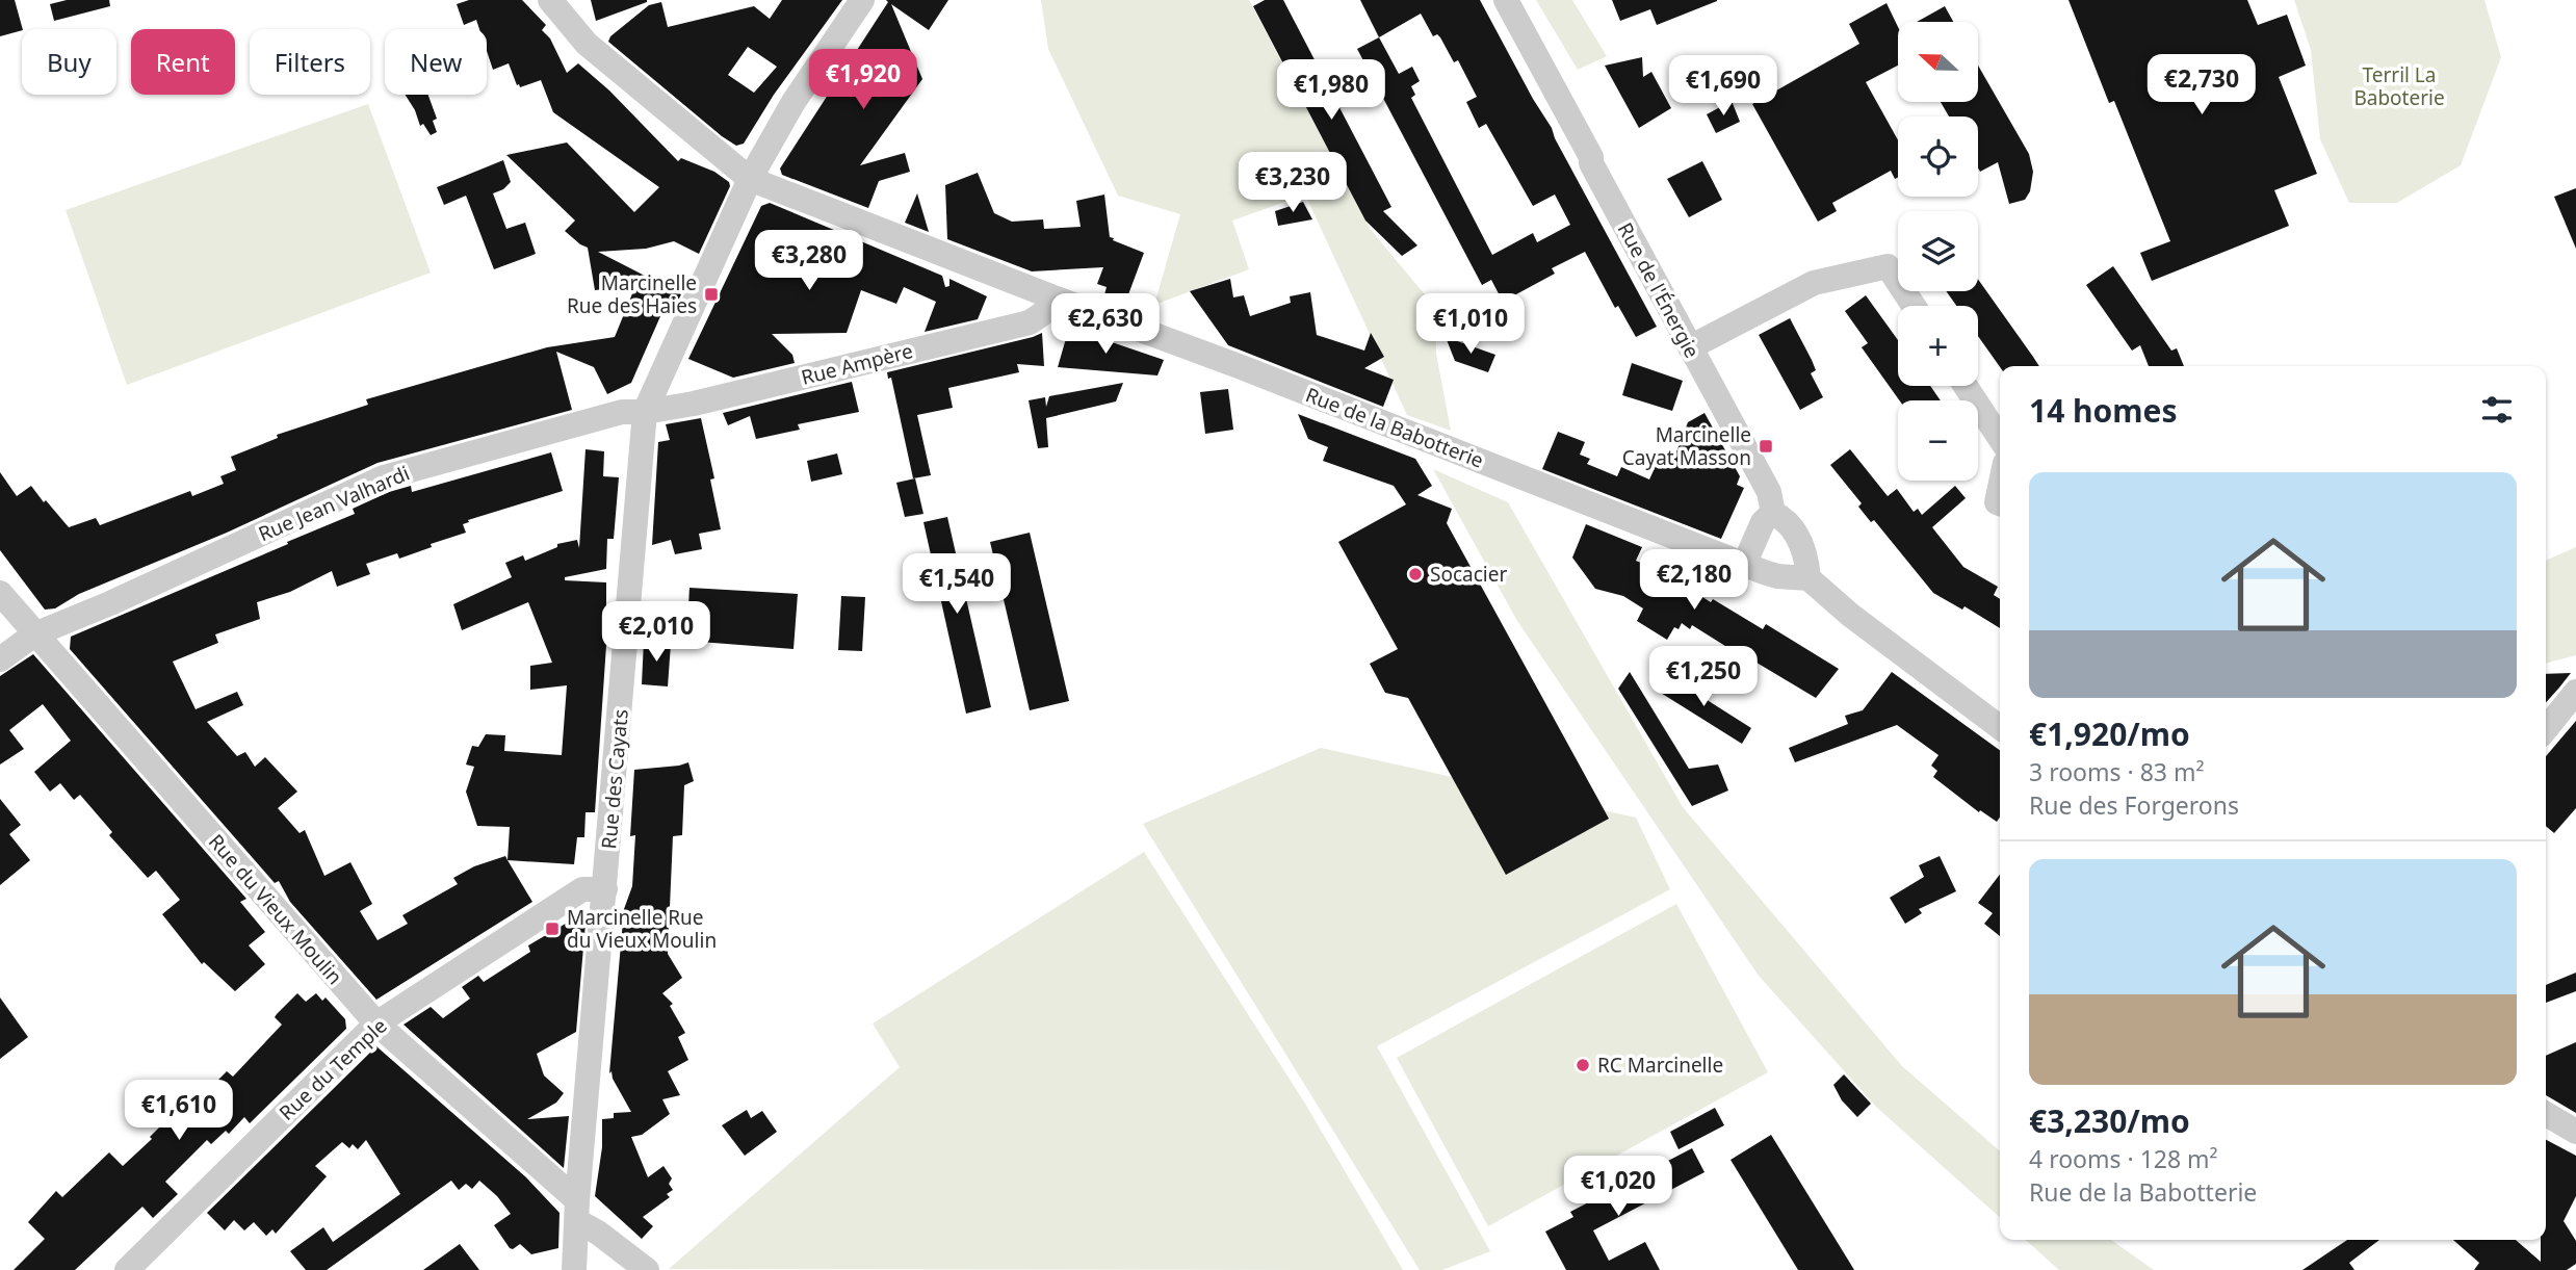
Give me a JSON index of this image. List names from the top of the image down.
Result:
{
  "streets": {
    "street": [
      "Rue de l'Énergie",
      "Rue Ampère",
      "Rue de la Babotterie",
      "Rue Jean Valhardi",
      "Rue des Cayats",
      "Rue du Vieux Moulin",
      "Rue du Temple"
    ]
  },
  "crossings": [
    ["Rue de l'Énergie", "Rue de la Babotterie"],
    ["Rue Ampère", "Rue de la Babotterie"],
    ["Rue Ampère", "Rue Jean Valhardi"],
    ["Rue Ampère", "Rue des Cayats"],
    ["Rue de la Babotterie", "Rue des Cayats"],
    ["Rue Jean Valhardi", "Rue des Cayats"],
    ["Rue Jean Valhardi", "Rue du Vieux Moulin"],
    ["Rue des Cayats", "Rue du Vieux Moulin"],
    ["Rue des Cayats", "Rue du Temple"],
    ["Rue du Vieux Moulin", "Rue du Temple"]
  ],
  "parks": ["Terril La Baboterie"],
  "places": {
    "transit": ["Marcinelle Rue des Haies", "Marcinelle Cayat Masson", "Marcinelle Rue du Vieux Moulin"],
    "other": ["Socacier", "RC Marcinelle"]
  },
  "north": "left",
  "page": {
    "map_buttons": ["+", "−"],
    "chip": [
      "Buy",
      "Rent",
      "Filters",
      "New"
    ],
    "price": [
      "€1,920",
      "€2,730",
      "€1,690",
      "€1,980",
      "€3,230",
      "€3,280",
      "€2,630",
      "€1,010",
      "€2,180",
      "€1,540",
      "€2,010",
      "€1,250",
      "€1,610",
      "€1,020"
    ],
    "heading": "14 homes",
    "list": [
      {
        "name": "€1,920/mo",
        "note": "3 rooms · 83 m² · Rue des Forgerons"
      },
      {
        "name": "€3,230/mo",
        "note": "4 rooms · 128 m² · Rue de la Babotterie"
      }
    ]
  }
}
